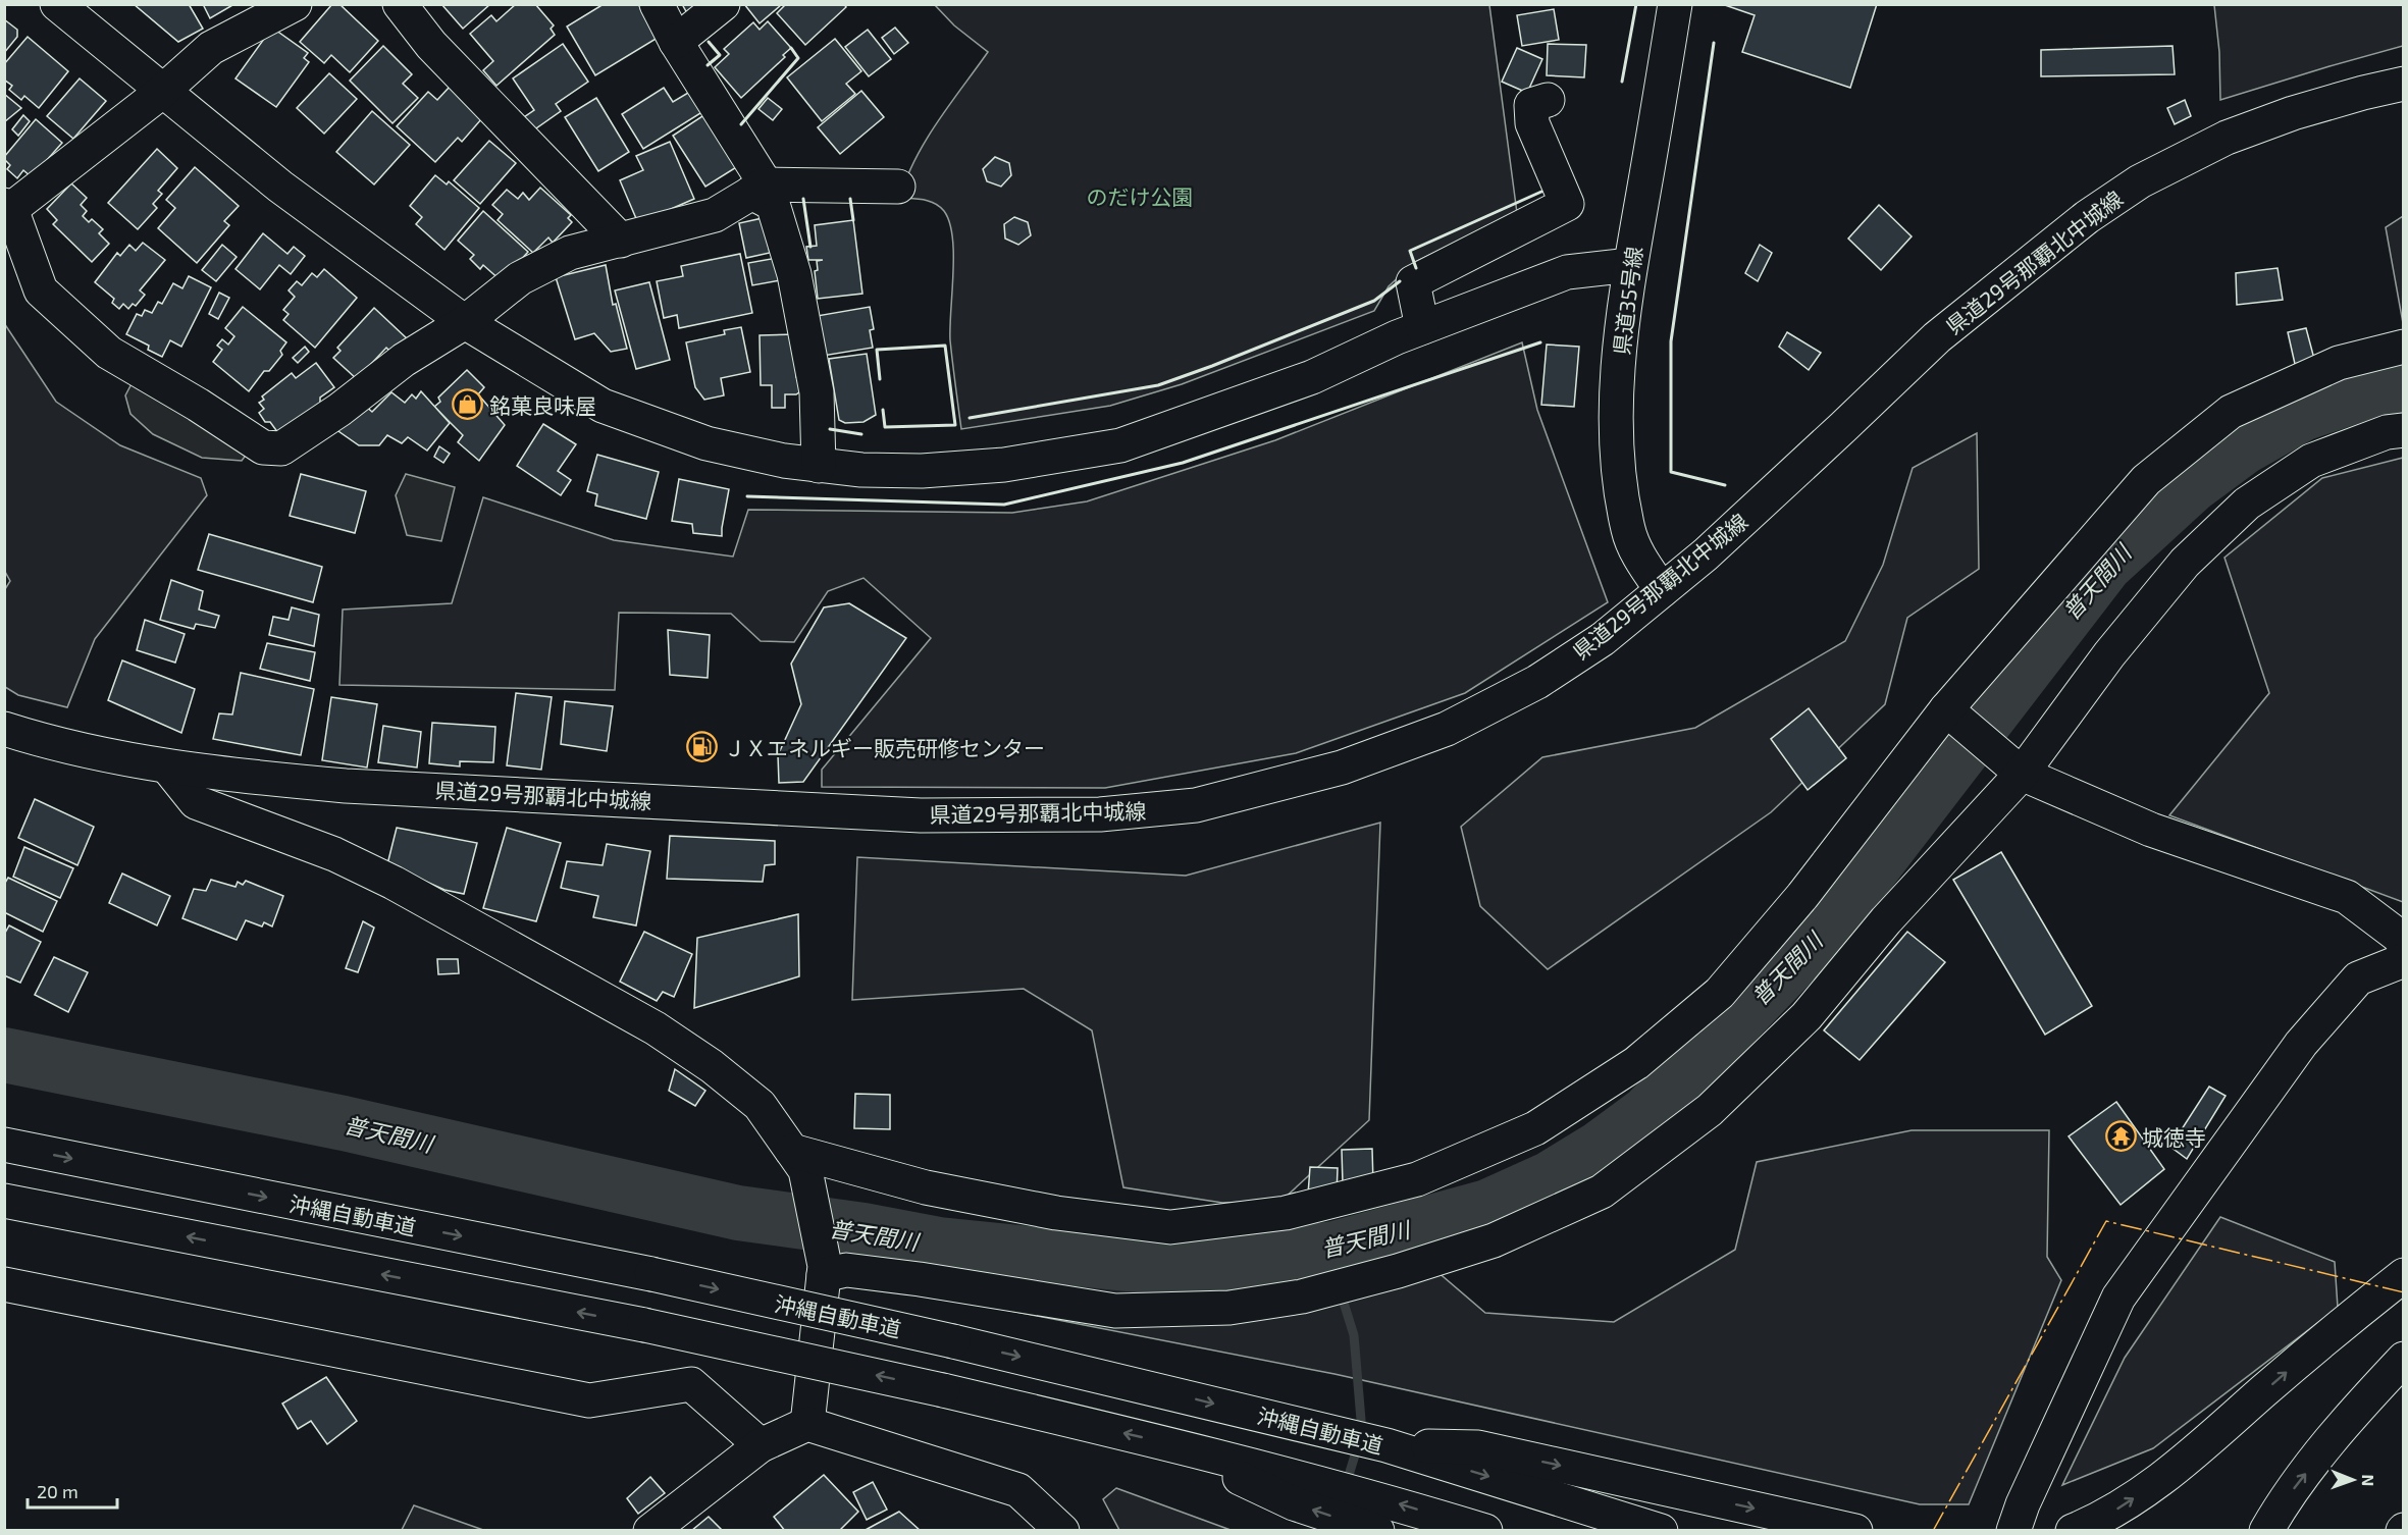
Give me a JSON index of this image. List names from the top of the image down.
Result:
{
  "streets": {
    "main road": ["県道29号那覇北中城線", "県道35号線", "沖縄自動車道"]
  },
  "crossings": [
    ["県道29号那覇北中城線", "県道35号線"]
  ],
  "water": ["普天間川"],
  "parks": ["のだけ公園"],
  "places": {
    "shop": ["銘菓良味屋"],
    "fuel station": ["ＪＸエネルギー販売研修センター"],
    "temple": ["城徳寺"]
  },
  "scale_bar": "20 m",
  "north": "right"
}
